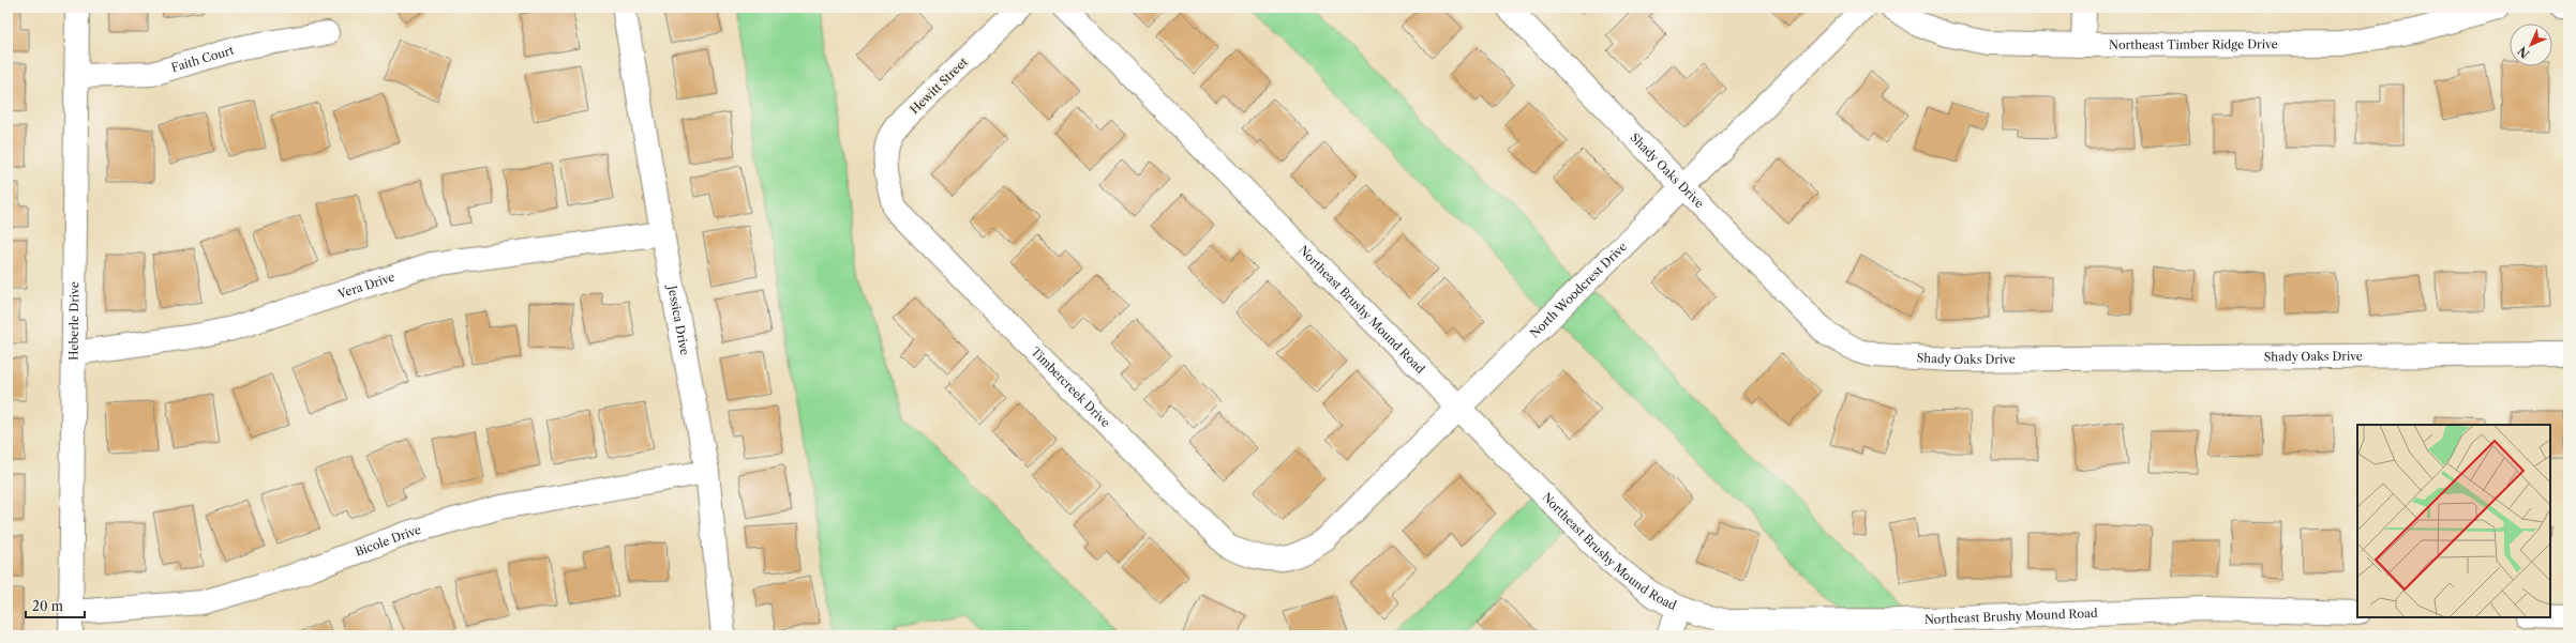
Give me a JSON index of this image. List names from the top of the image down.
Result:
{
  "streets": {
    "street": [
      "Northeast Timber Ridge Drive",
      "Faith Court",
      "Hewitt Street",
      "Shady Oaks Drive",
      "Vera Drive",
      "North Woodcrest Drive",
      "Northeast Brushy Mound Road",
      "Jessica Drive",
      "Heberle Drive",
      "Timbercreek Drive",
      "Bicole Drive"
    ]
  },
  "crossings": [
    ["Faith Court", "Heberle Drive"],
    ["Hewitt Street", "Timbercreek Drive"],
    ["Shady Oaks Drive", "North Woodcrest Drive"],
    ["Vera Drive", "Jessica Drive"],
    ["Vera Drive", "Heberle Drive"],
    ["North Woodcrest Drive", "Northeast Brushy Mound Road"],
    ["North Woodcrest Drive", "Timbercreek Drive"],
    ["Jessica Drive", "Bicole Drive"],
    ["Heberle Drive", "Bicole Drive"]
  ],
  "scale_bar": "20 m",
  "north": "bottom left"
}
